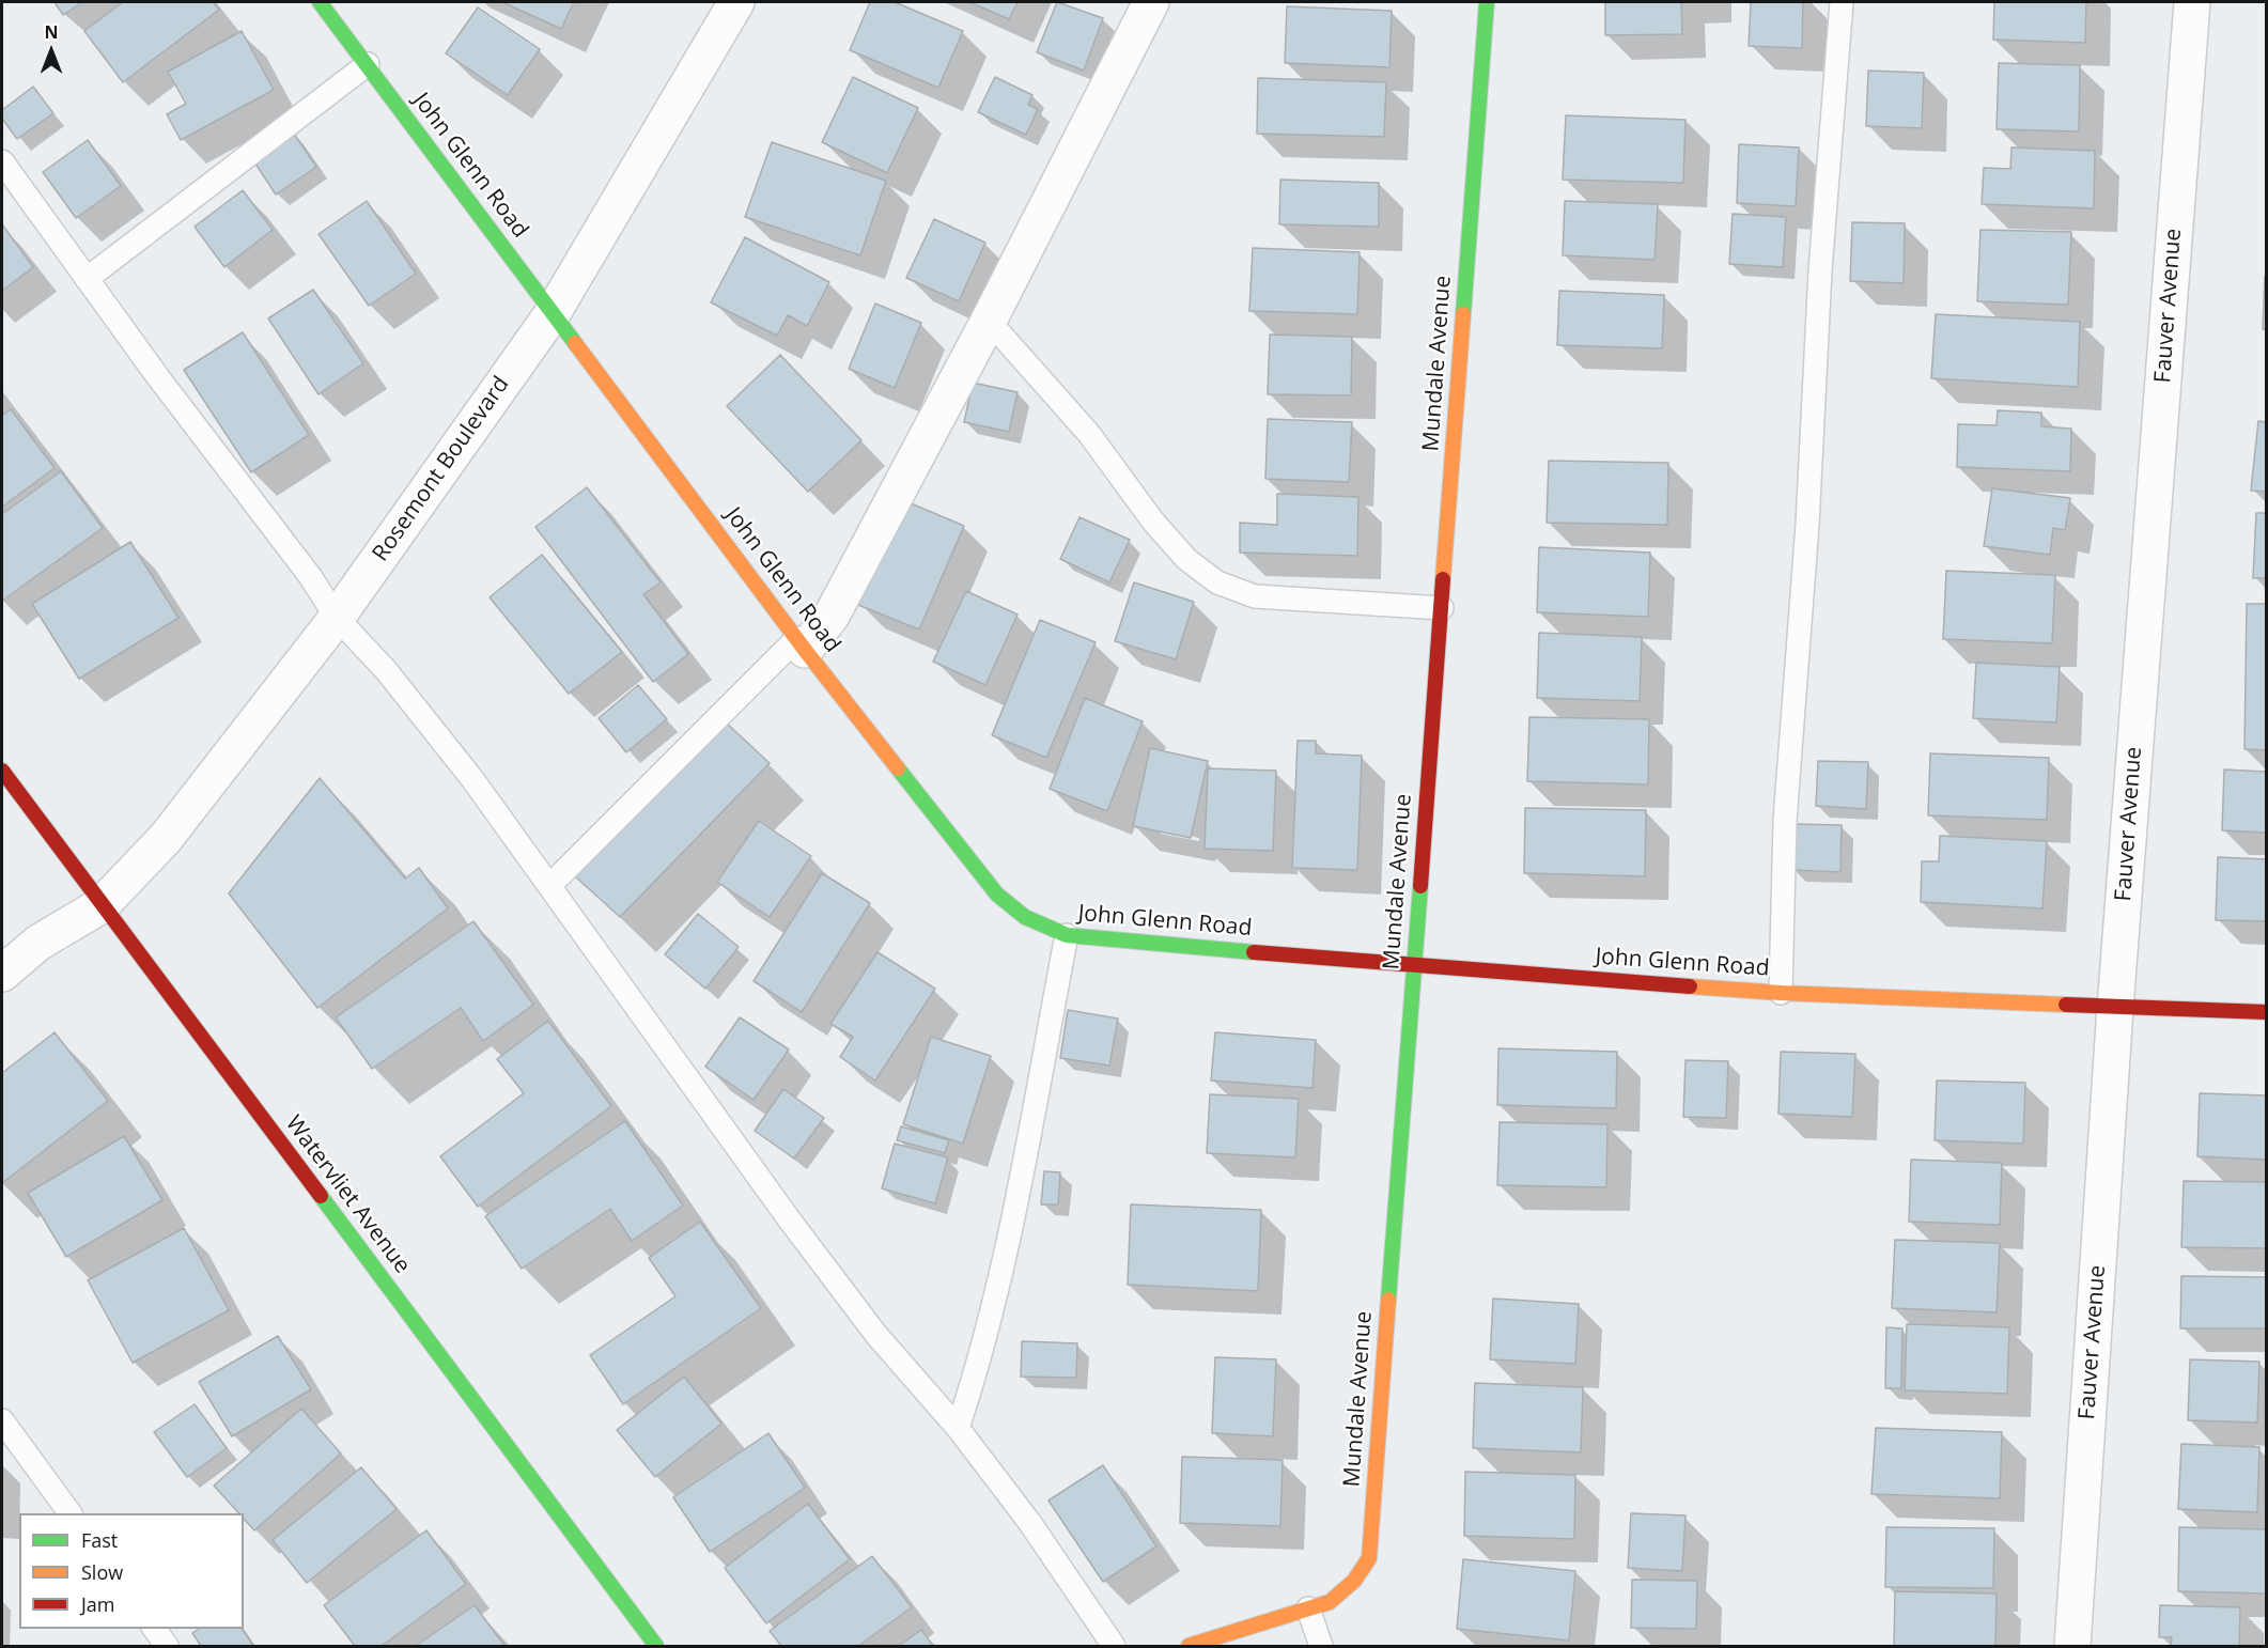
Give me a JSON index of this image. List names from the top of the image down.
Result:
{
  "streets": {
    "street": [
      "John Glenn Road",
      "Fauver Avenue",
      "Mundale Avenue",
      "Rosemont Boulevard",
      "Watervliet Avenue"
    ]
  },
  "crossings": [
    ["John Glenn Road", "Fauver Avenue"],
    ["John Glenn Road", "Mundale Avenue"],
    ["John Glenn Road", "Rosemont Boulevard"],
    ["Rosemont Boulevard", "Watervliet Avenue"]
  ],
  "legend": ["Fast", "Slow", "Jam"],
  "north": "top"
}
